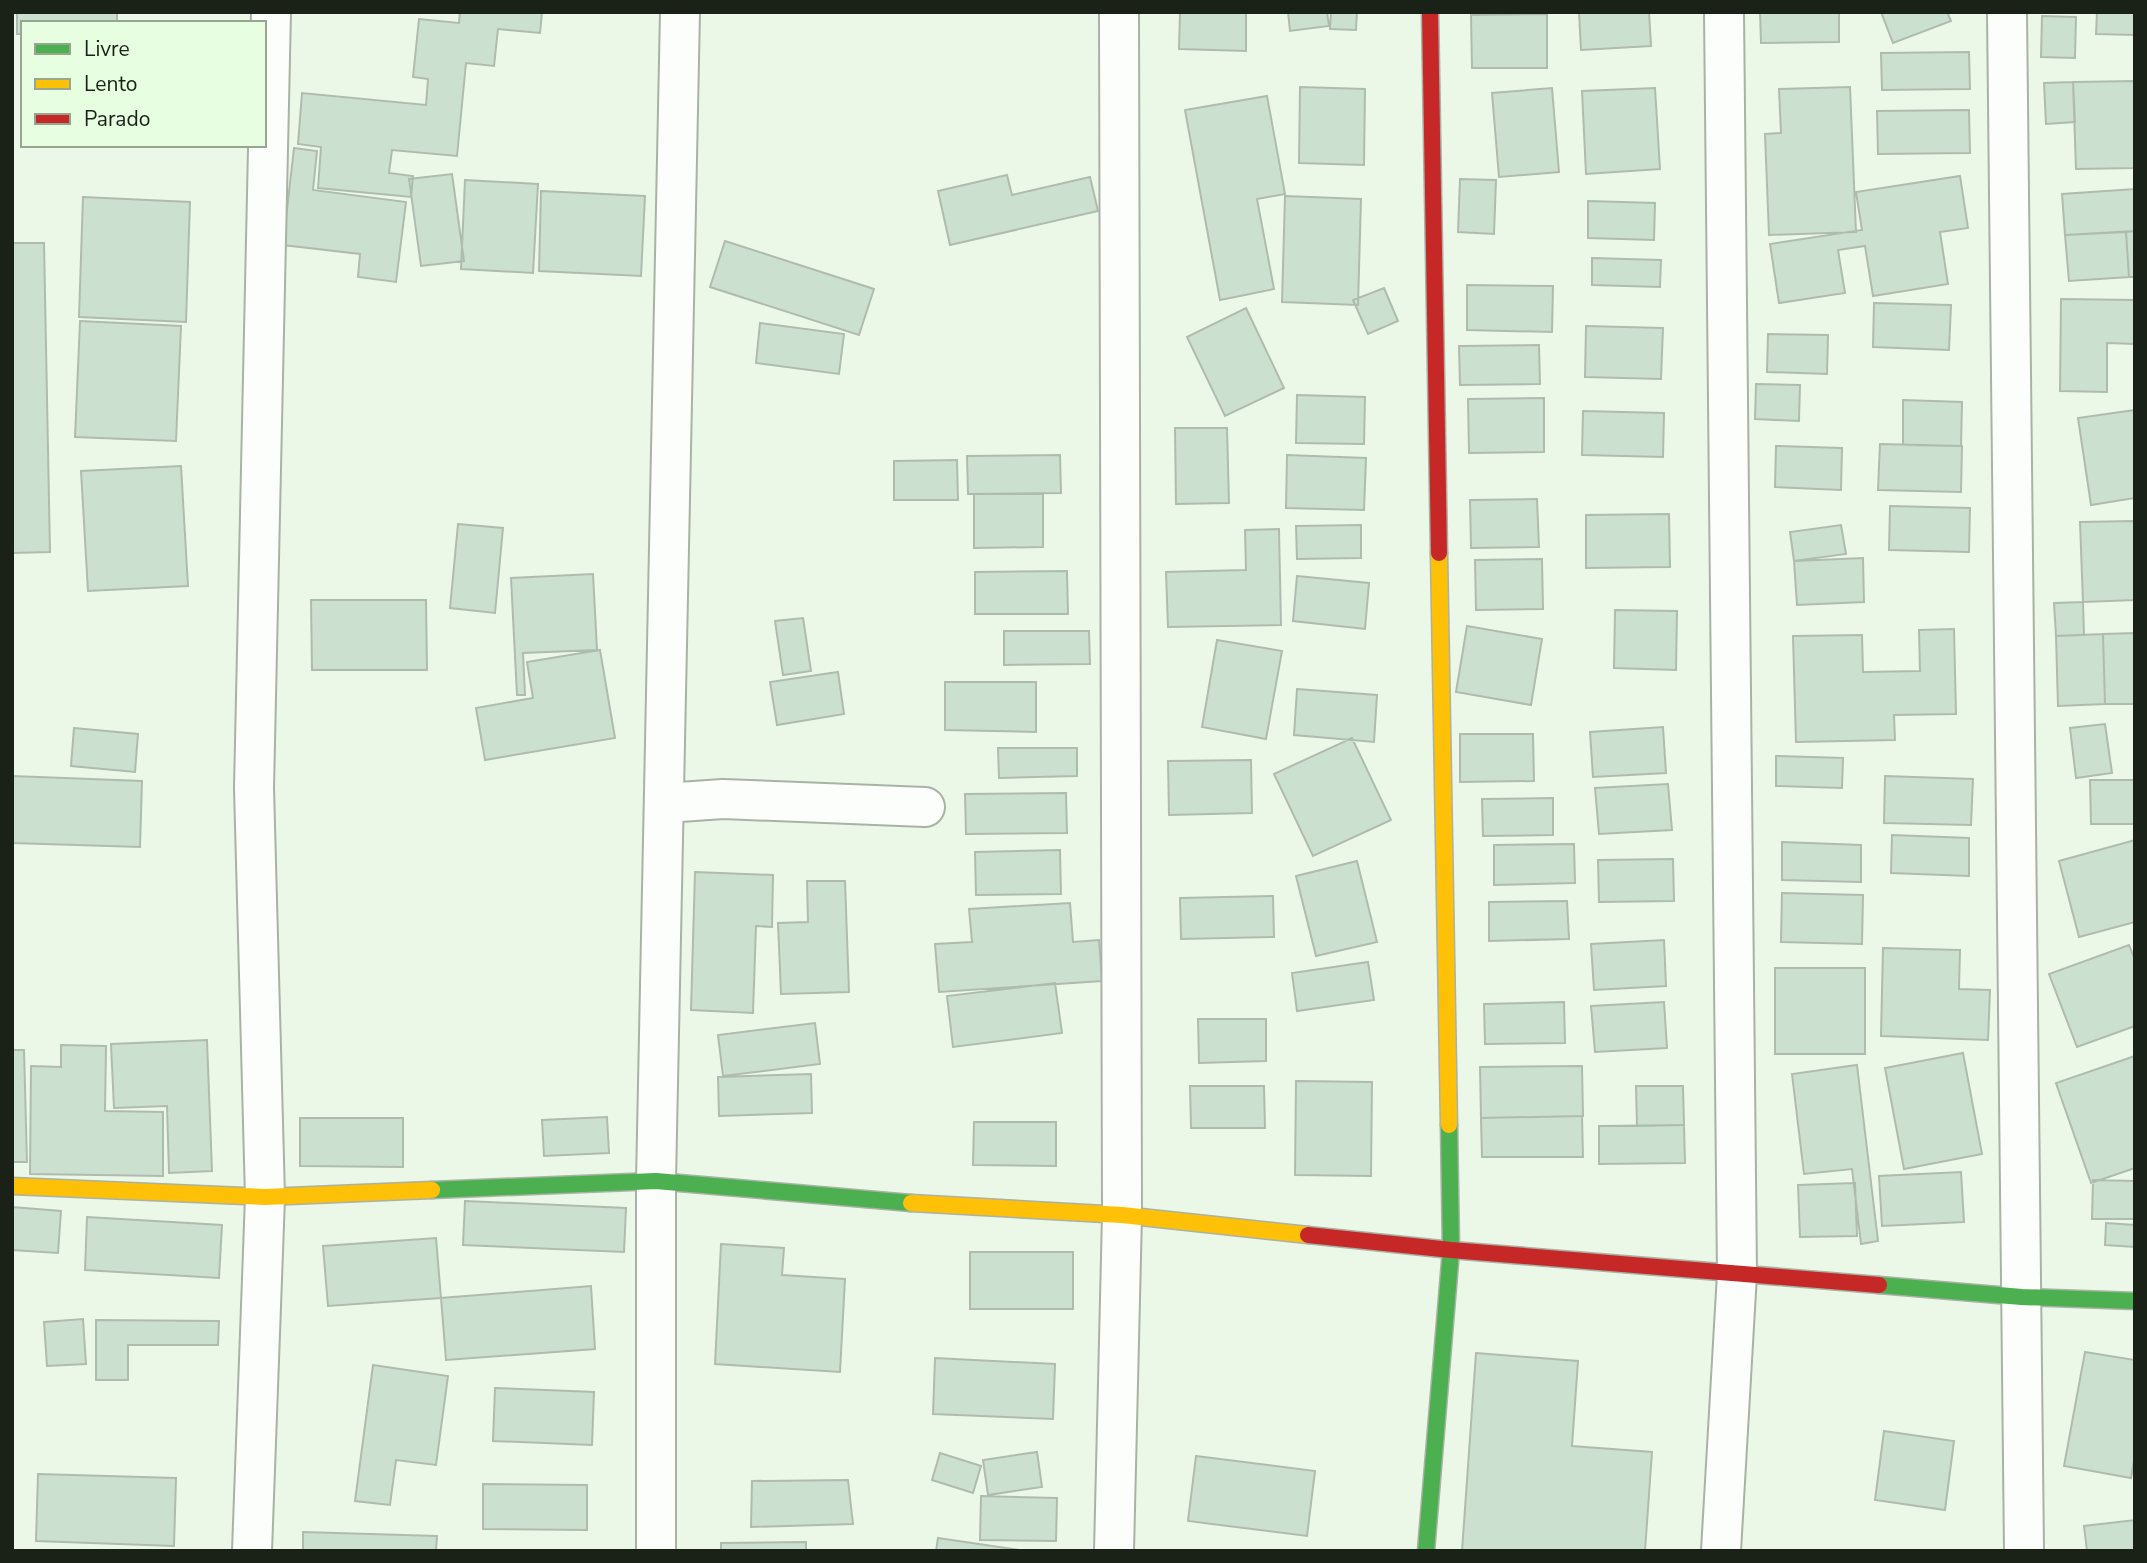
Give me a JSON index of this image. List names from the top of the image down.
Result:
{
  "legend": ["Livre", "Lento", "Parado"]
}
